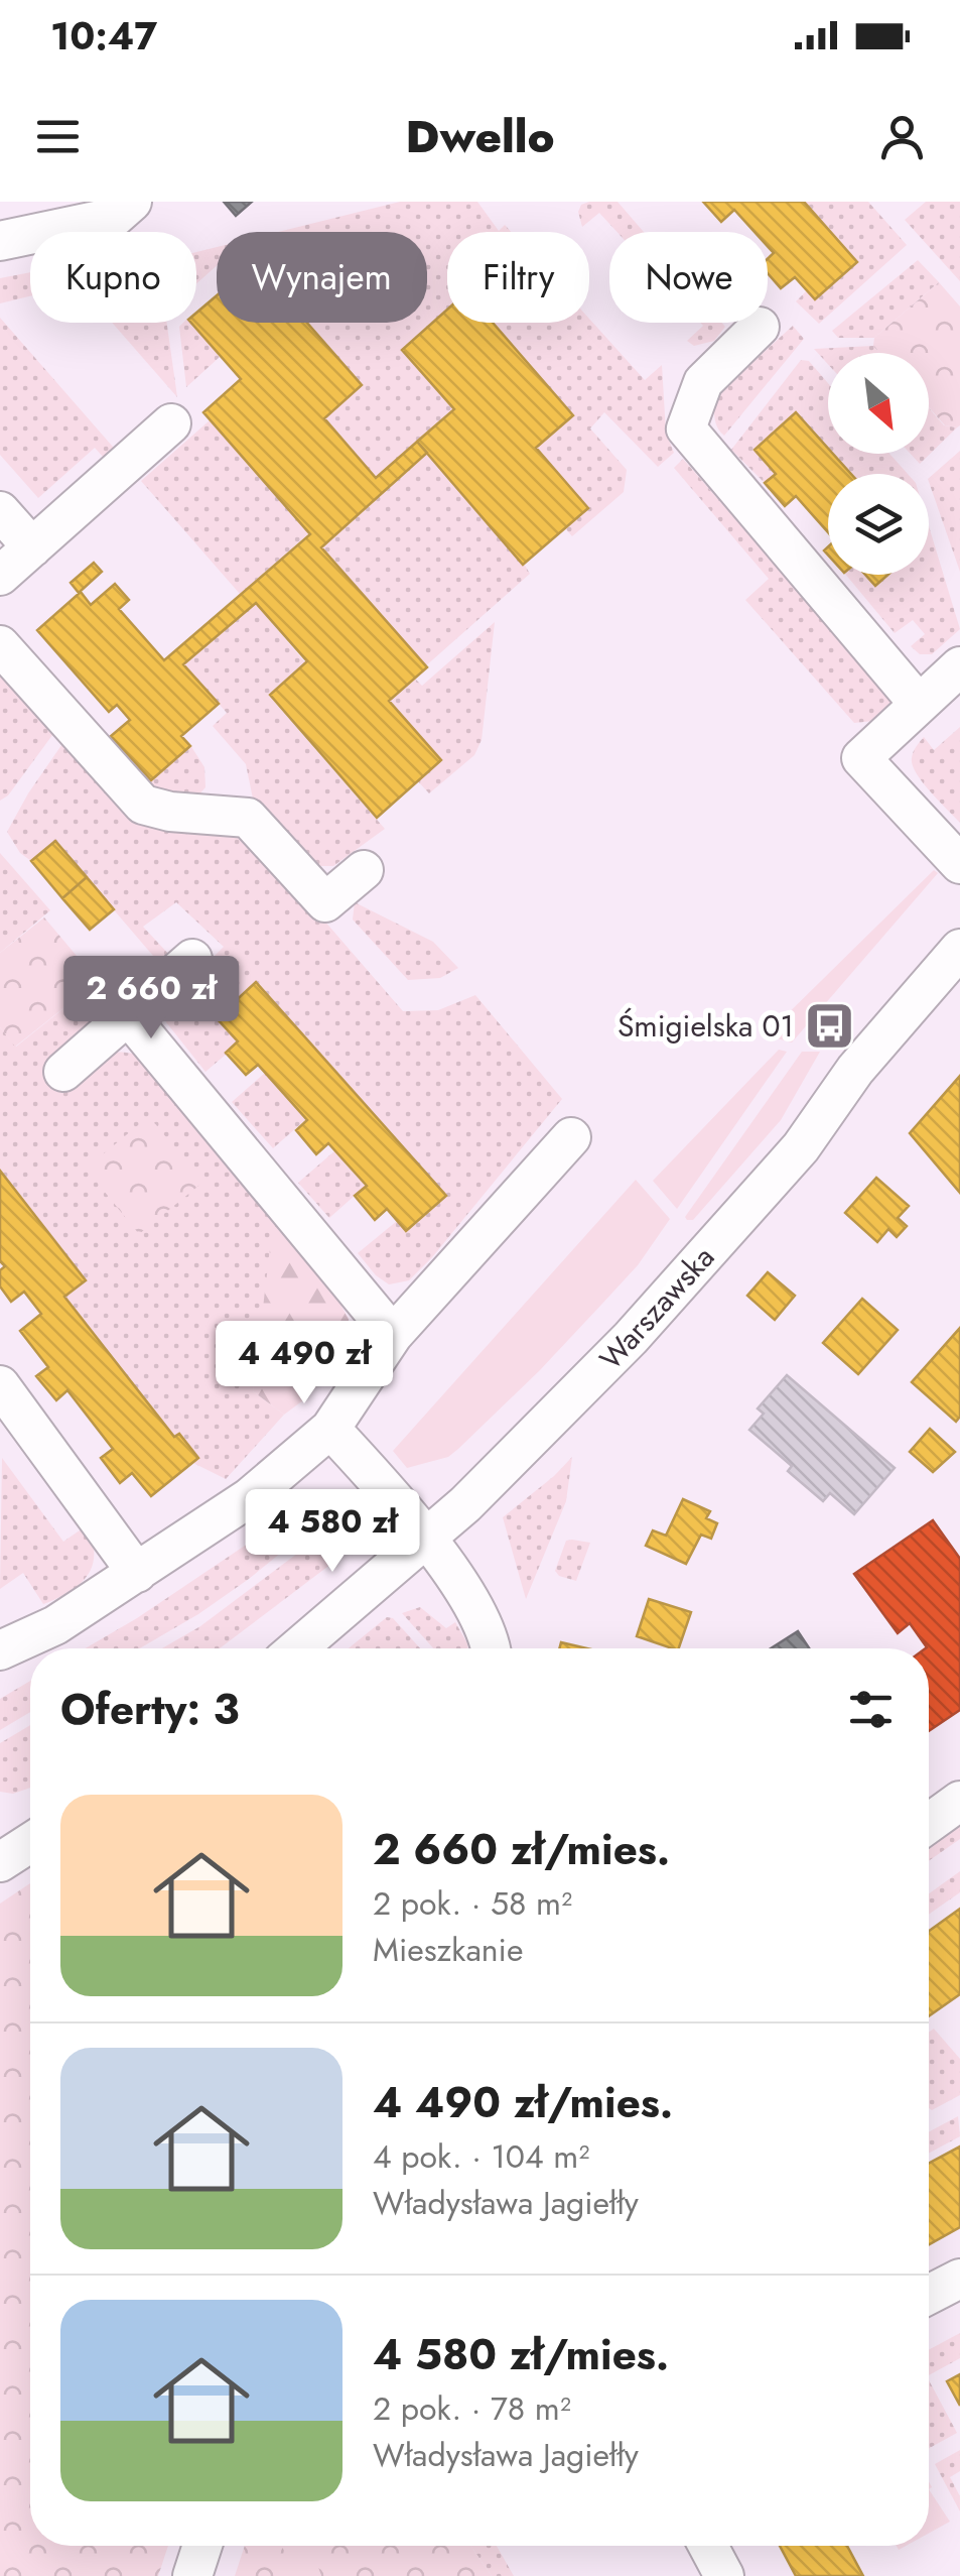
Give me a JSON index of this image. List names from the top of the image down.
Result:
{
  "streets": {
    "street": ["Warszawska"]
  },
  "places": {
    "bus stop": ["Śmigielska 01"]
  },
  "north": "bottom right",
  "page": {
    "status": "10:47",
    "header": "Dwello",
    "chip": [
      "Kupno",
      "Wynajem",
      "Filtry",
      "Nowe"
    ],
    "price": ["2 660 zł", "4 490 zł", "4 580 zł"],
    "heading": "Oferty: 3",
    "list": [
      {
        "name": "2 660 zł/mies.",
        "note": "2 pok. · 58 m² · Mieszkanie"
      },
      {
        "name": "4 490 zł/mies.",
        "note": "4 pok. · 104 m² · Władysława Jagiełły"
      },
      {
        "name": "4 580 zł/mies.",
        "note": "2 pok. · 78 m² · Władysława Jagiełły"
      }
    ]
  }
}
